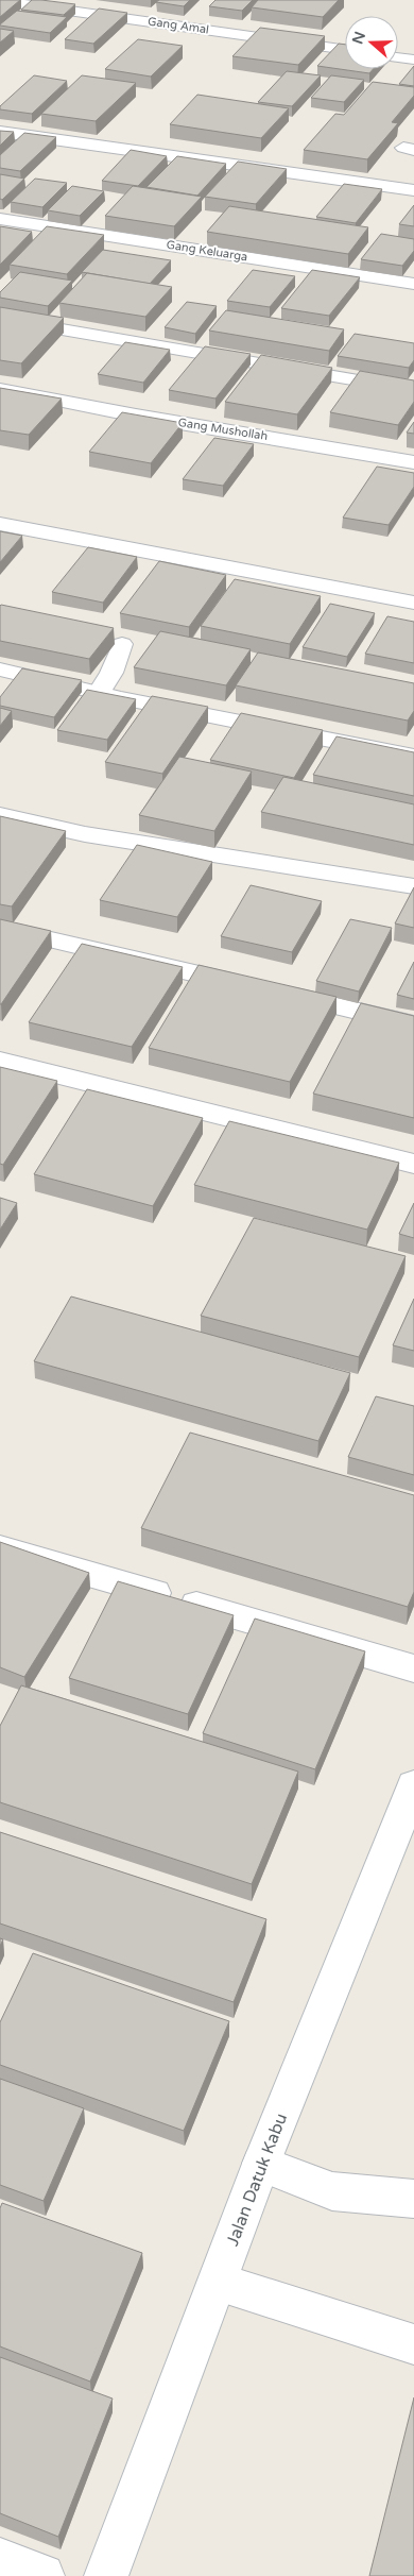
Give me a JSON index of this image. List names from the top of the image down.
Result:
{
  "streets": {
    "street": [
      "Gang Amal",
      "Gang Keluarga",
      "Gang Mushollah",
      "Jalan Datuk Kabu"
    ]
  },
  "north": "left"
}
